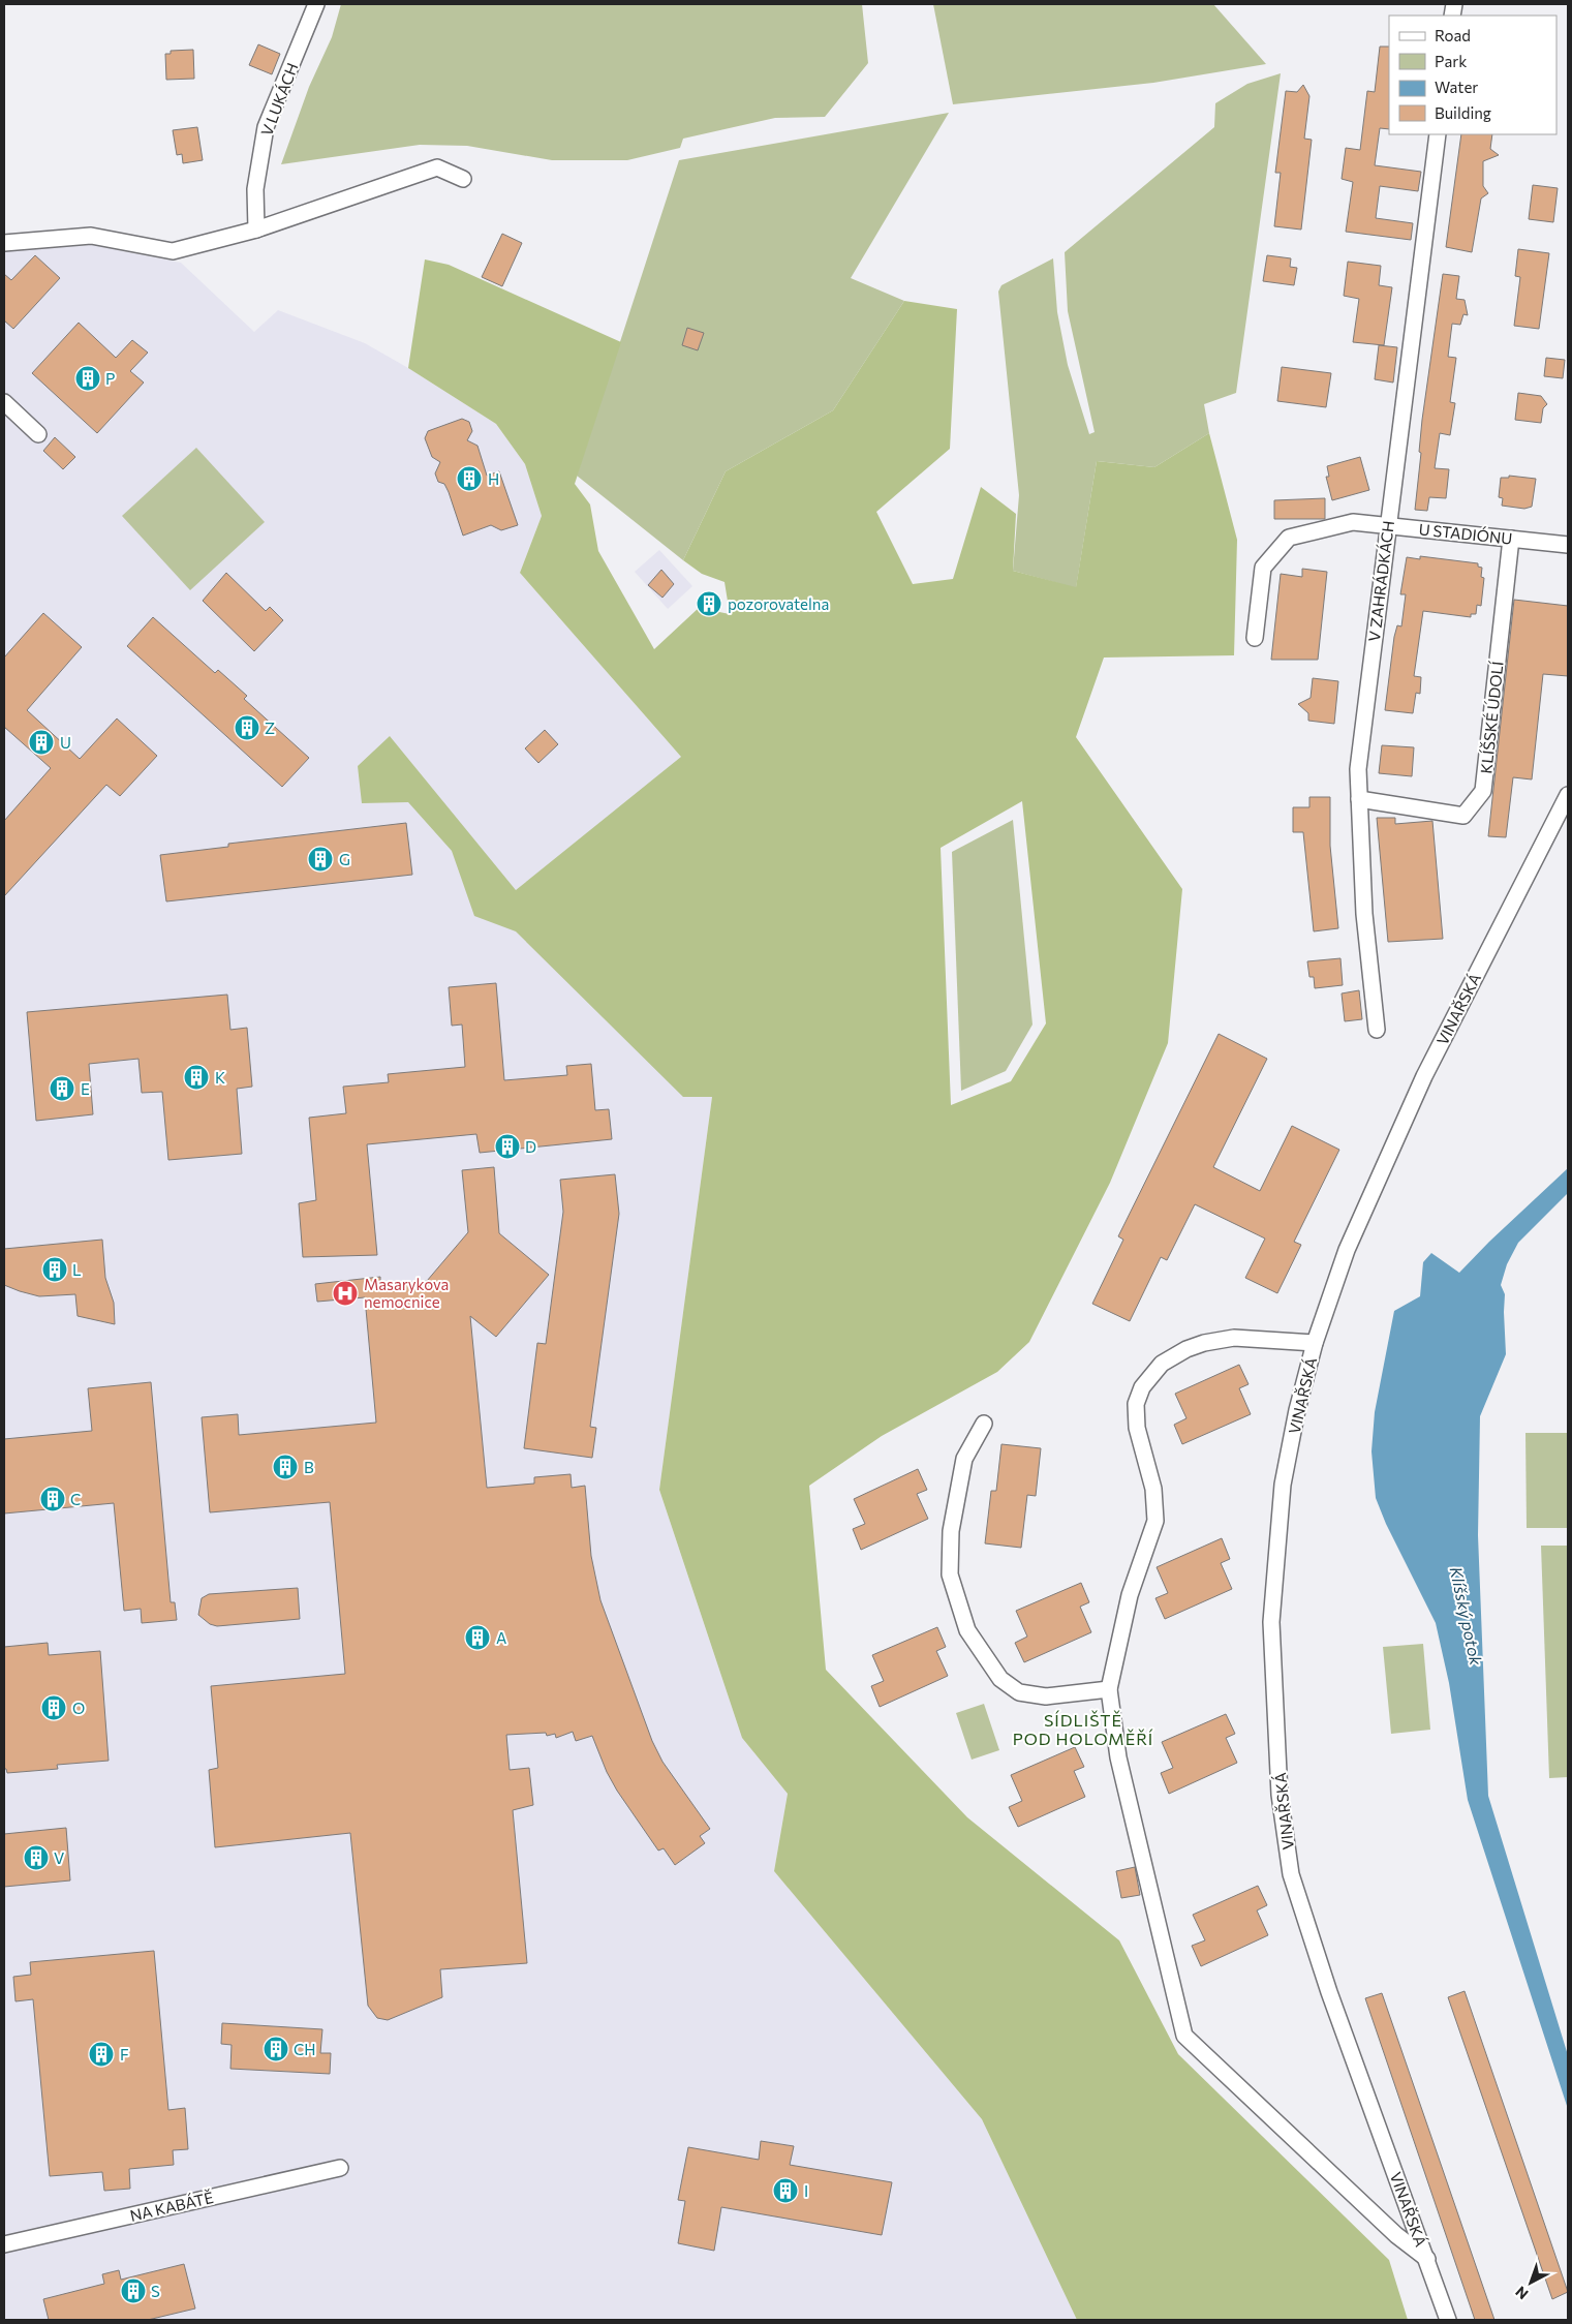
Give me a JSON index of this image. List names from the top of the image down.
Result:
{
  "streets": {
    "street": [
      "V LUKÁCH",
      "U STADIÓNU",
      "V ZAHRÁDKÁCH",
      "KLÍŠSKÉ ÚDOLÍ",
      "VINAŘSKÁ",
      "NA KABÁTĚ"
    ]
  },
  "crossings": [
    ["U STADIÓNU", "V ZAHRÁDKÁCH"],
    ["U STADIÓNU", "KLÍŠSKÉ ÚDOLÍ"],
    ["V ZAHRÁDKÁCH", "KLÍŠSKÉ ÚDOLÍ"]
  ],
  "districts": ["SÍDLIŠTĚ POD HOLOMĚŘÍ"],
  "water": ["Klíšský potok"],
  "places": {
    "building": [
      "P",
      "H",
      "pozorovatelna",
      "Z",
      "U",
      "G",
      "K",
      "E",
      "D",
      "L",
      "B",
      "C",
      "A",
      "O",
      "V",
      "CH",
      "F",
      "I",
      "S"
    ],
    "hospital": ["Masarykova nemocnice"]
  },
  "legend": [
    "Road",
    "Park",
    "Water",
    "Building"
  ],
  "north": "bottom left"
}
